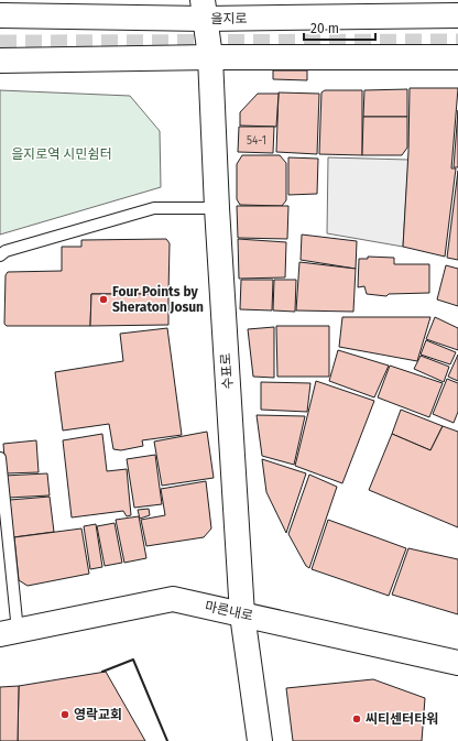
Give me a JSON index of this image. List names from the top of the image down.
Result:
{
  "streets": {
    "main road": ["을지로", "수표로", "마른내로"]
  },
  "crossings": [
    ["을지로", "수표로"],
    ["수표로", "마른내로"]
  ],
  "parks": ["을지로역 시민쉼터"],
  "places": ["Four Points by Sheraton Josun", "영락교회", "씨티센터타워"],
  "house_numbers": ["54-1"],
  "scale_bar": "20 m"
}
